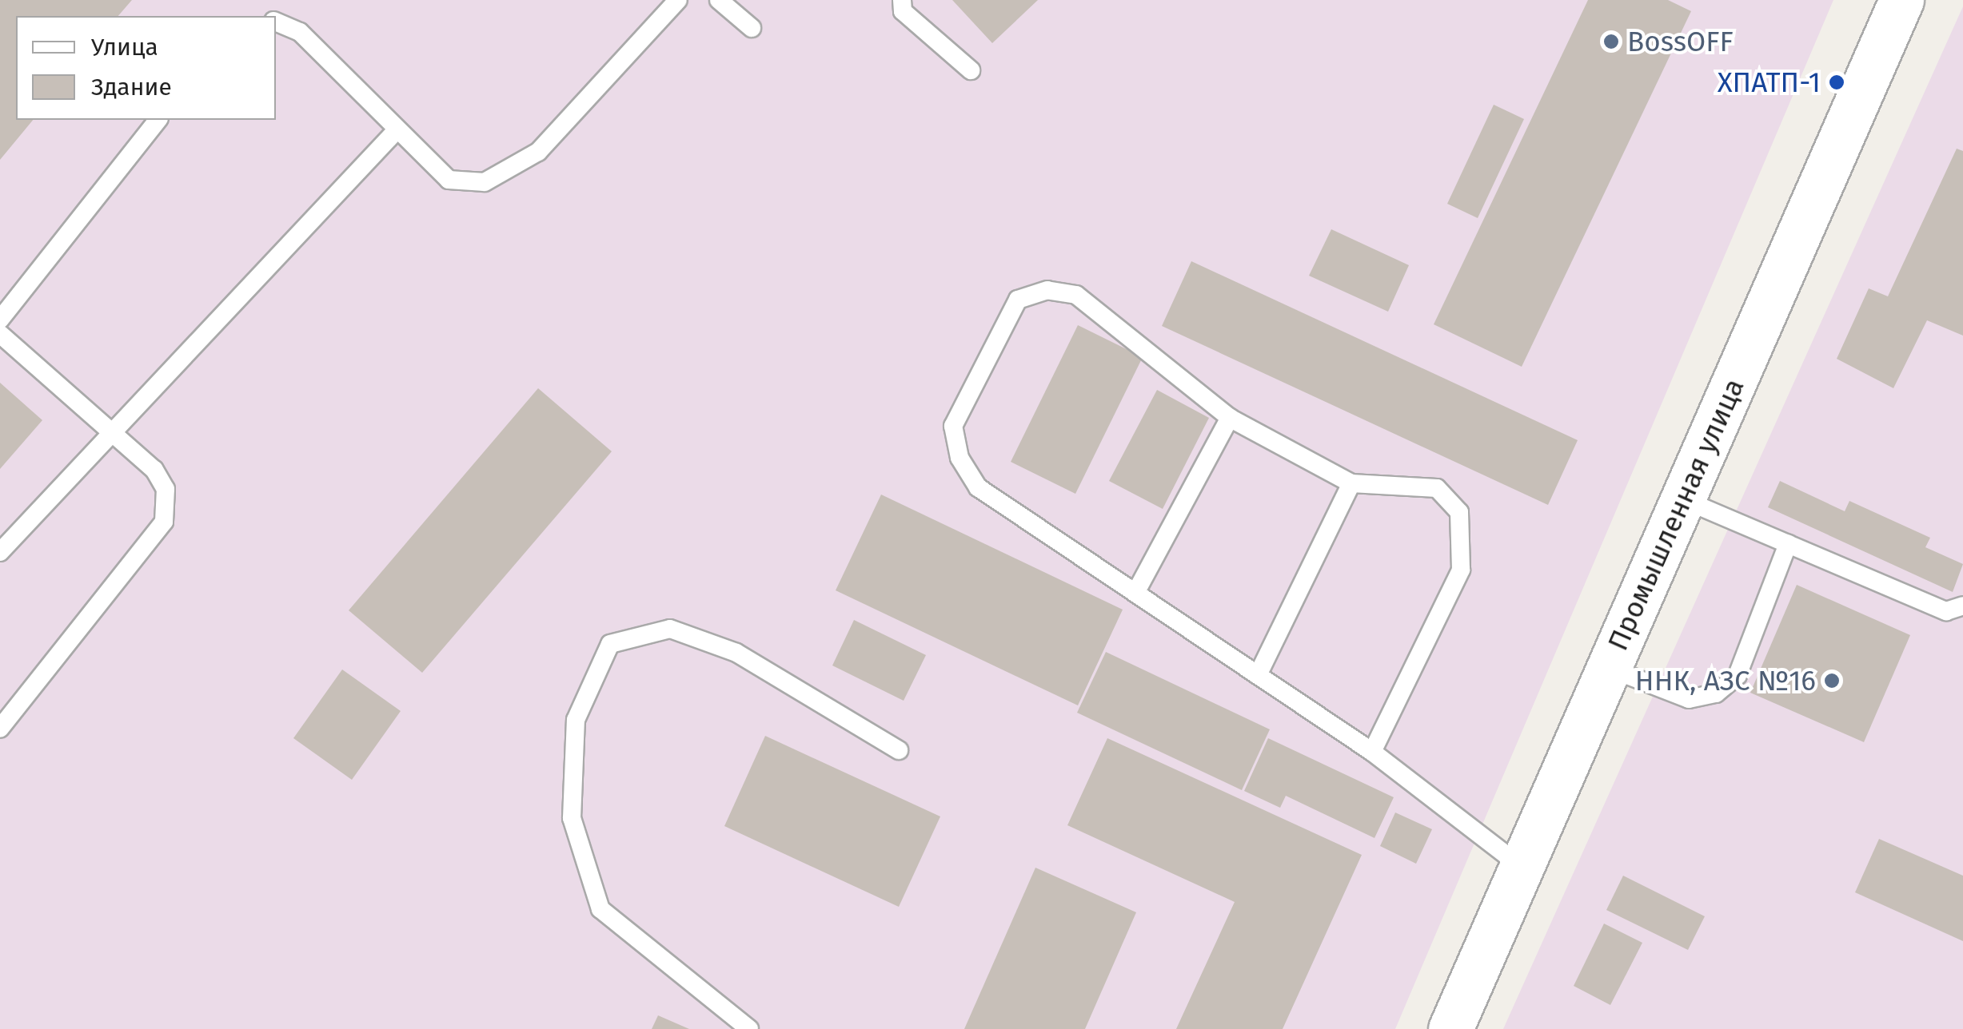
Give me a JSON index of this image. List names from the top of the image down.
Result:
{
  "streets": {
    "street": ["Промышленная улица"]
  },
  "places": ["BossOFF", "ХПАТП-1", "ННК, АЗС №16"],
  "legend": ["Улица", "Здание"]
}
